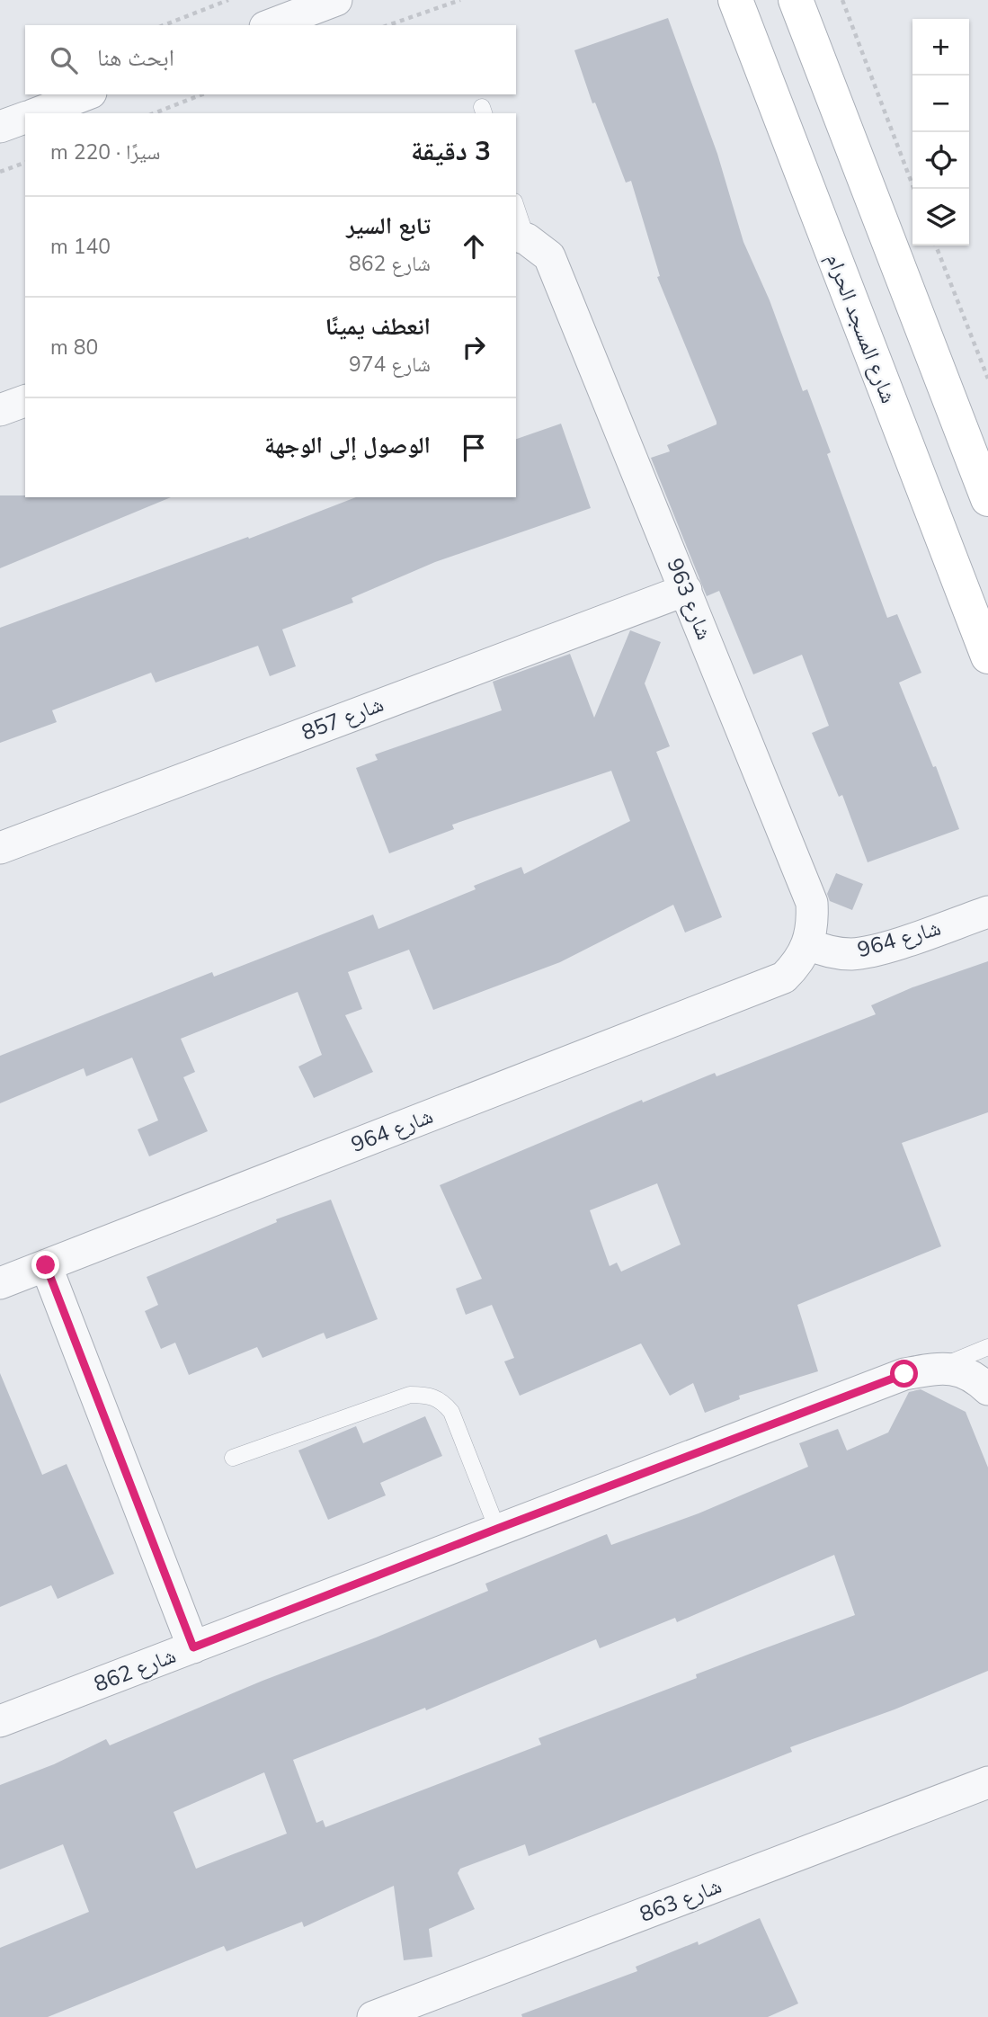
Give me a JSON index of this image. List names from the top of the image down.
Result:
{
  "streets": {
    "street": [
      "شارع المسجد الحرام",
      "شارع 963",
      "شارع 857",
      "شارع 964",
      "شارع 862",
      "شارع 863"
    ]
  },
  "crossings": [
    ["شارع 963", "شارع 857"],
    ["شارع 963", "شارع 964"]
  ],
  "page": {
    "map_buttons": ["+", "−"],
    "search": "ابحث هنا",
    "heading": ["3 دقيقة", "سيرًا · 220 m"],
    "list": [
      ["تابع السير", "شارع 862", "140 m"],
      ["انعطف يمينًا", "شارع 974", "80 m"],
      "الوصول إلى الوجهة"
    ]
  }
}
